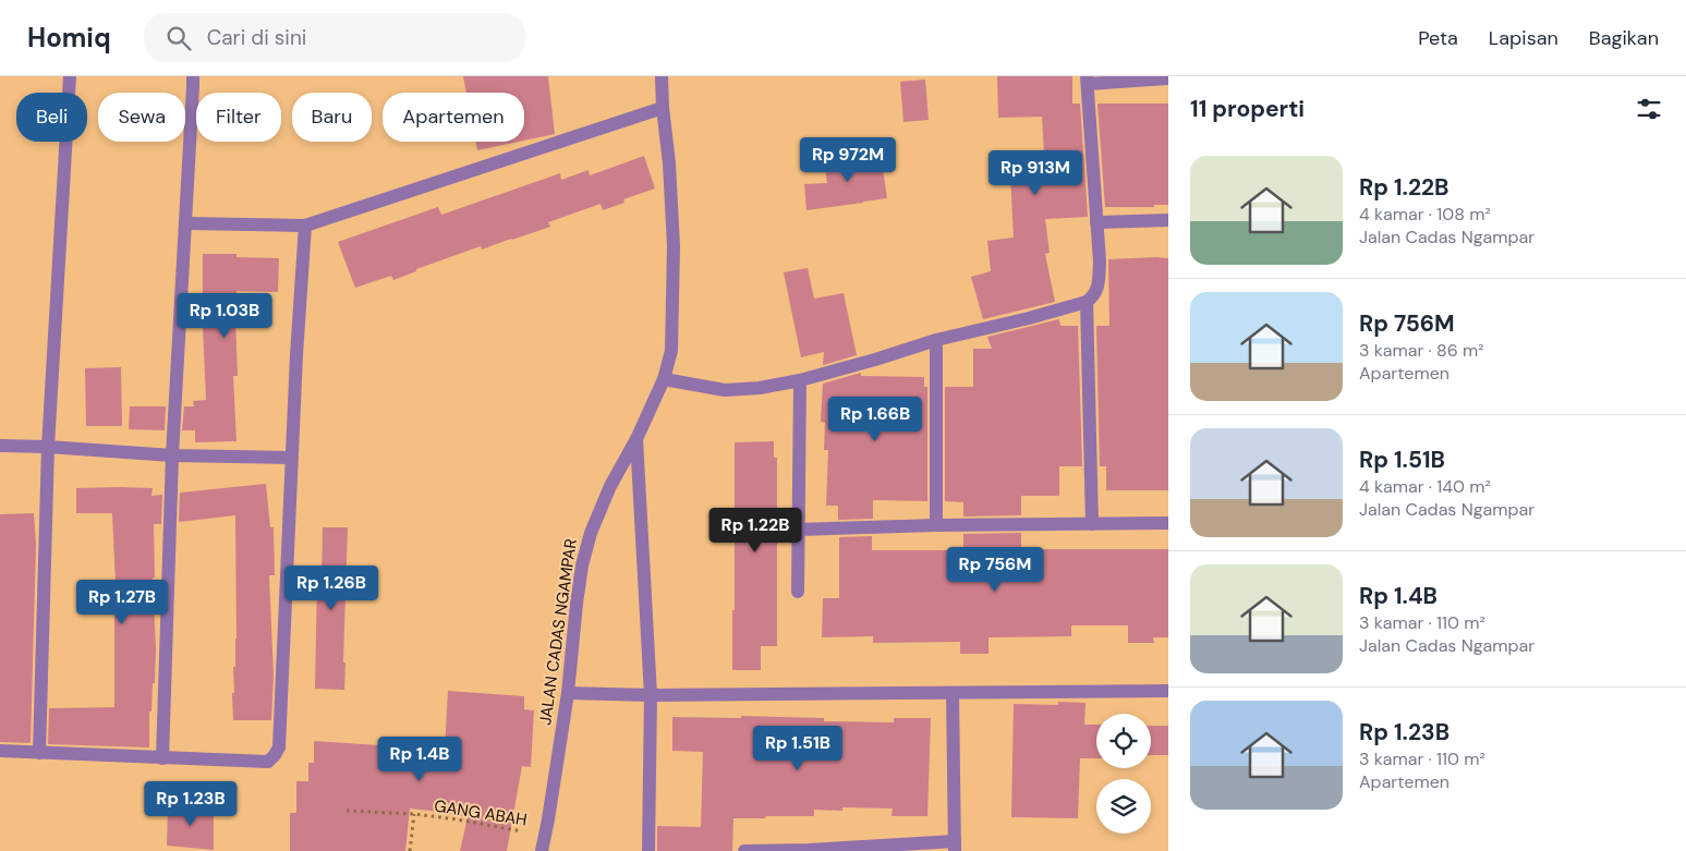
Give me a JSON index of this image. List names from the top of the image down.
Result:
{
  "streets": {
    "street": ["JALAN CADAS NGAMPAR"],
    "path": ["GANG ABAH"]
  },
  "crossings": [
    ["JALAN CADAS NGAMPAR", "GANG ABAH"]
  ],
  "page": {
    "header": "Homiq",
    "search": "Cari di sini",
    "nav": ["Peta", "Lapisan", "Bagikan"],
    "heading": "11 properti",
    "chip": [
      "Beli",
      "Sewa",
      "Filter",
      "Baru",
      "Apartemen"
    ],
    "price": [
      "Rp 972M",
      "Rp 913M",
      "Rp 1.03B",
      "Rp 1.66B",
      "Rp 1.22B",
      "Rp 756M",
      "Rp 1.26B",
      "Rp 1.27B",
      "Rp 1.51B",
      "Rp 1.4B",
      "Rp 1.23B"
    ],
    "list": [
      {
        "name": "Rp 1.22B",
        "note": "4 kamar · 108 m² · Jalan Cadas Ngampar"
      },
      {
        "name": "Rp 756M",
        "note": "3 kamar · 86 m² · Apartemen"
      },
      {
        "name": "Rp 1.51B",
        "note": "4 kamar · 140 m² · Jalan Cadas Ngampar"
      },
      {
        "name": "Rp 1.4B",
        "note": "3 kamar · 110 m² · Jalan Cadas Ngampar"
      },
      {
        "name": "Rp 1.23B",
        "note": "3 kamar · 110 m² · Apartemen"
      }
    ]
  }
}
